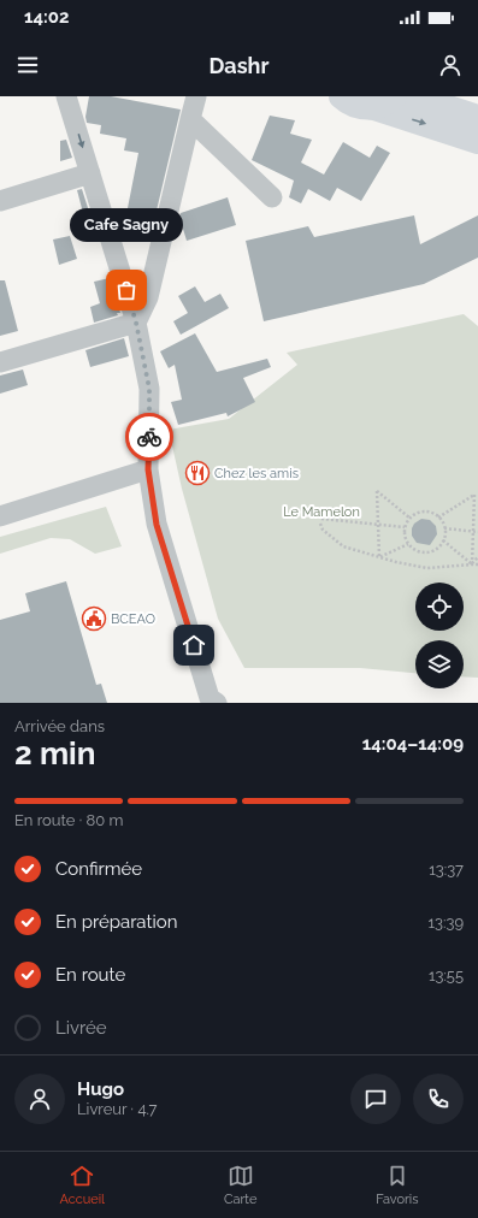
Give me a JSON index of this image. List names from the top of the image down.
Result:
{
  "parks": ["Le Mamelon"],
  "places": {
    "other": ["Cafe Sagny"],
    "restaurant": ["Chez les amis"],
    "public building": ["BCEAO"]
  },
  "page": {
    "status": "14:02",
    "header": "Dashr",
    "bubble": "Cafe Sagny",
    "heading": ["2 min", "Arrivée dans", "14:04–14:09"],
    "panel": ["Hugo", "Livreur · 4.7"],
    "bar": "En route · 80 m",
    "list": [
      ["Confirmée", "13:37"],
      ["En préparation", "13:39"],
      ["En route", "13:55"],
      "Livrée"
    ],
    "tabs": ["Accueil", "Carte", "Favoris"]
  }
}
